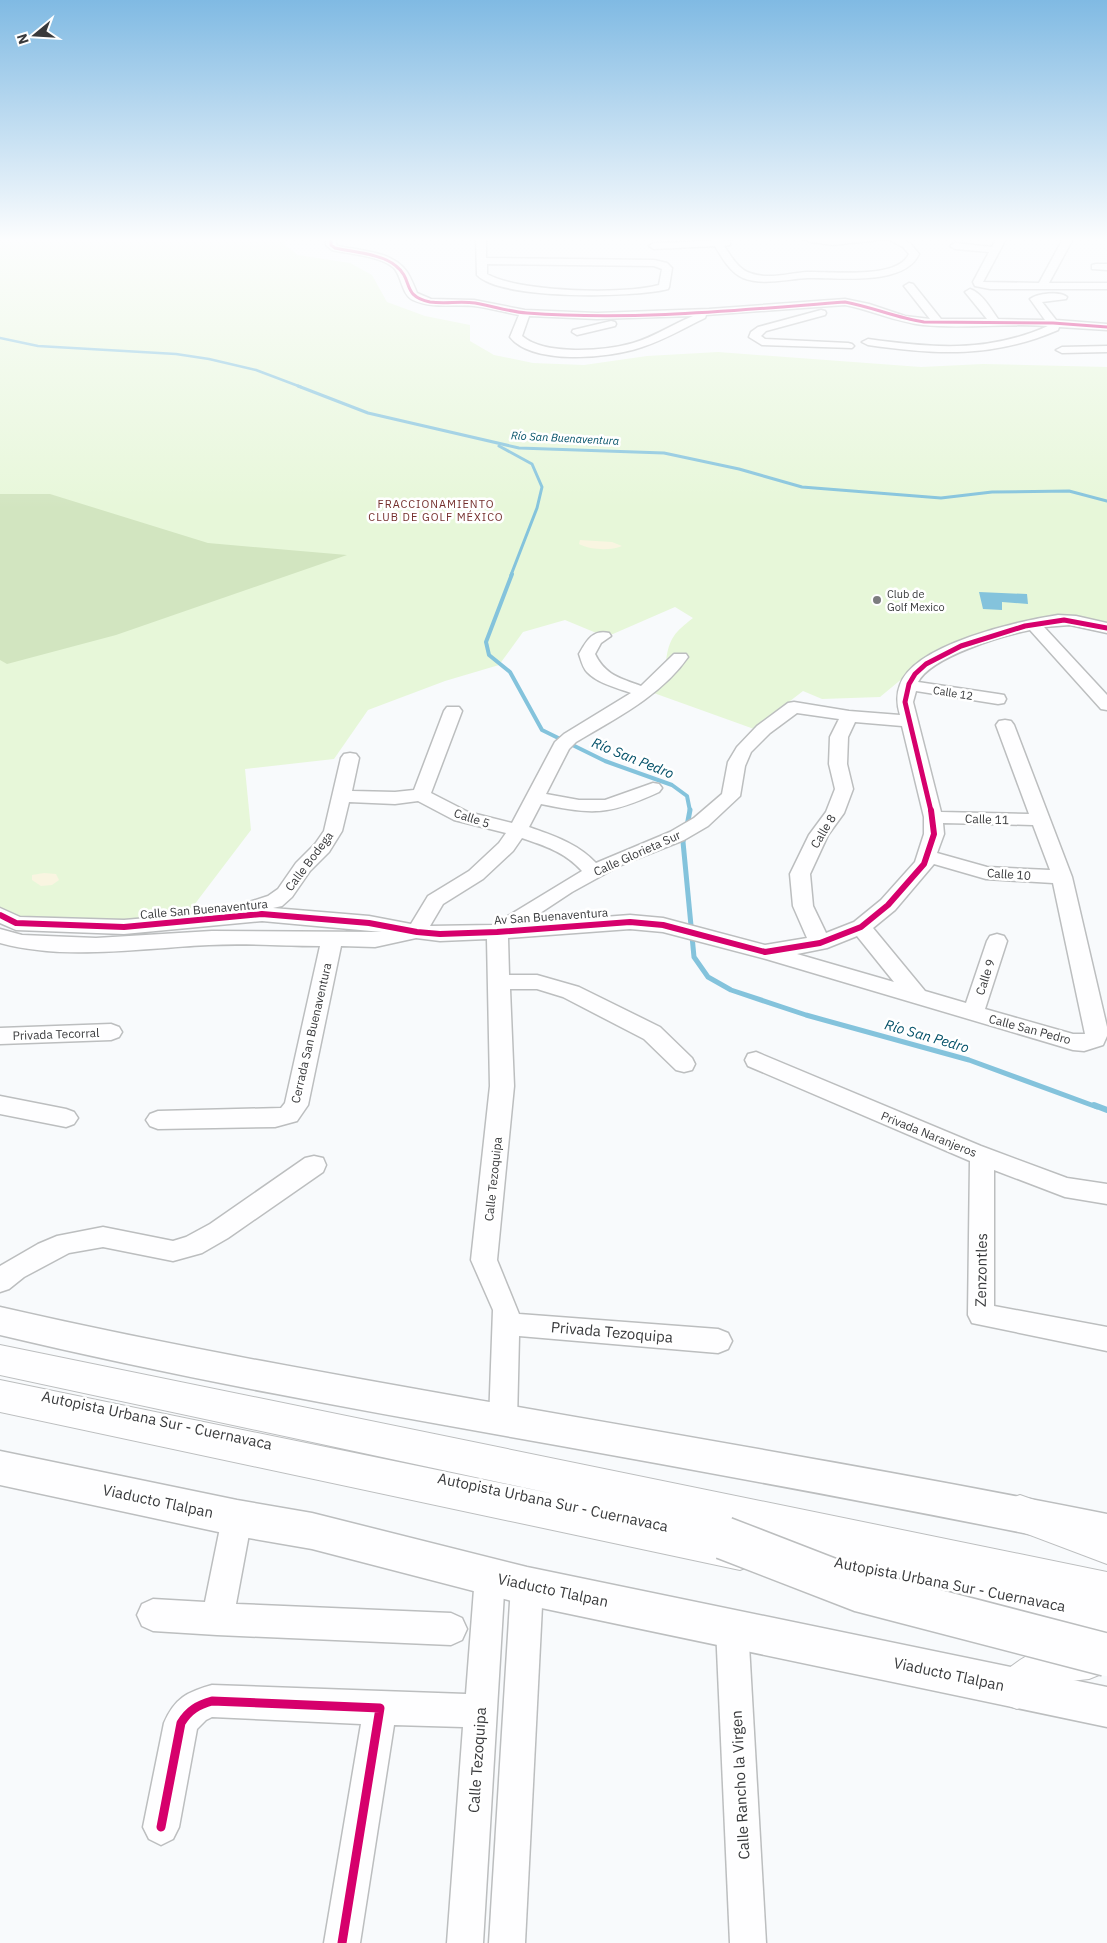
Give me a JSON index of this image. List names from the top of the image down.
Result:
{
  "streets": {
    "highway": ["Autopista Urbana Sur - Cuernavaca"],
    "main road": ["Viaducto Tlalpan"],
    "street": [
      "Calle 12",
      "Calle 5",
      "Calle 11",
      "Calle 8",
      "Calle Glorieta Sur",
      "Calle Bodega",
      "Calle 10",
      "Calle San Buenaventura",
      "Av San Buenaventura",
      "Calle 9",
      "Calle San Pedro",
      "Cerrada San Buenaventura",
      "Privada Tecorral",
      "Privada Naranjeros",
      "Calle Tezoquipa",
      "Zenzontles",
      "Privada Tezoquipa",
      "Calle Rancho la Virgen"
    ]
  },
  "crossings": [
    ["Calle 5", "Calle Glorieta Sur"],
    ["Calle 11", "Calle San Pedro"],
    ["Calle 8", "Calle Glorieta Sur"],
    ["Calle Glorieta Sur", "Av San Buenaventura"],
    ["Calle Glorieta Sur", "Calle Tezoquipa"],
    ["Calle Bodega", "Calle San Buenaventura"],
    ["Calle 10", "Calle San Pedro"],
    ["Calle San Buenaventura", "Av San Buenaventura"],
    ["Calle San Buenaventura", "Cerrada San Buenaventura"],
    ["Av San Buenaventura", "Calle San Pedro"],
    ["Av San Buenaventura", "Calle Tezoquipa"],
    ["Calle 9", "Calle San Pedro"],
    ["Privada Naranjeros", "Zenzontles"],
    ["Calle Tezoquipa", "Privada Tezoquipa"],
    ["Calle Tezoquipa", "Viaducto Tlalpan"],
    ["Viaducto Tlalpan", "Calle Rancho la Virgen"]
  ],
  "districts": ["FRACCIONAMIENTO CLUB DE GOLF MÉXICO"],
  "water": ["Río San Buenaventura", "Río San Pedro"],
  "places": ["Club de Golf Mexico"],
  "north": "left"
}
